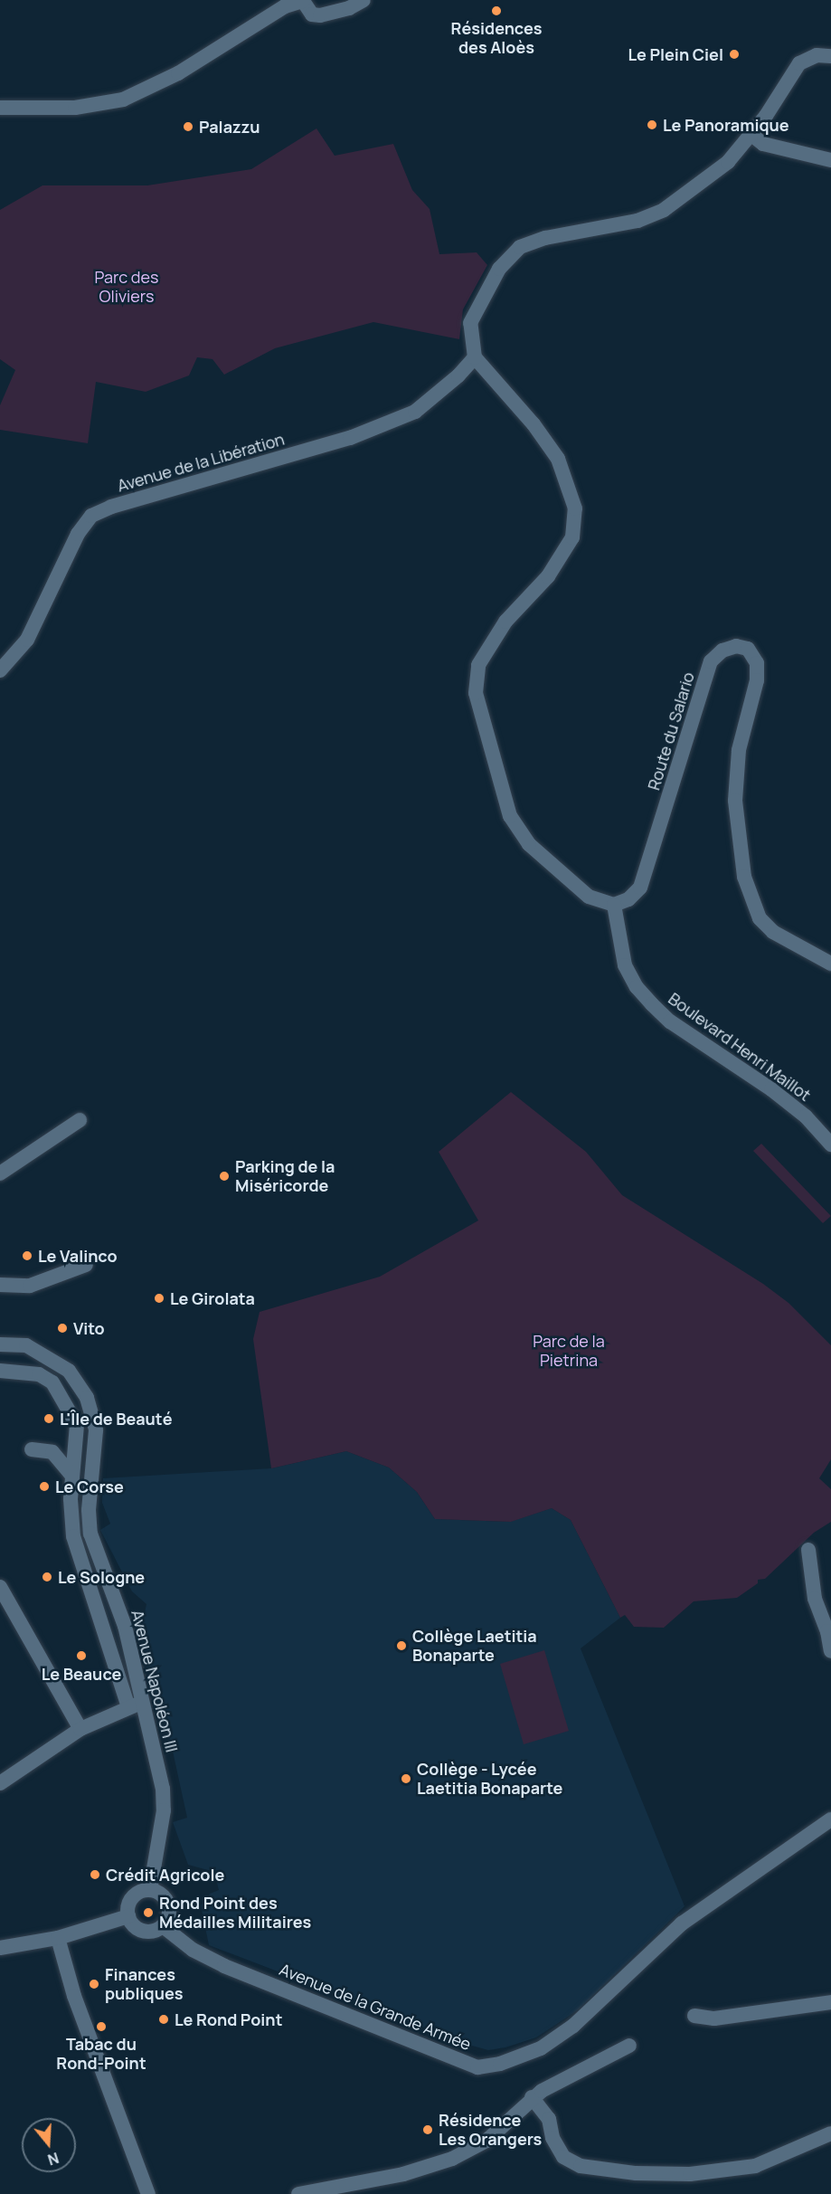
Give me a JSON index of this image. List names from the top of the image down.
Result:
{
  "streets": {
    "main road": [
      "Avenue de la Libération",
      "Route du Salario",
      "Boulevard Henri Maillot",
      "Avenue Napoléon III",
      "Avenue de la Grande Armée"
    ]
  },
  "crossings": [
    ["Route du Salario", "Boulevard Henri Maillot"],
    ["Avenue Napoléon III", "Avenue de la Grande Armée"]
  ],
  "parks": ["Parc des Oliviers", "Parc de la Pietrina"],
  "places": [
    "Résidences des Aloès",
    "Le Plein Ciel",
    "Le Panoramique",
    "Palazzu",
    "Parking de la Miséricorde",
    "Le Valinco",
    "Le Girolata",
    "Vito",
    "L'Île de Beauté",
    "Le Corse",
    "Le Sologne",
    "Collège Laetitia Bonaparte",
    "Le Beauce",
    "Collège - Lycée Laetitia Bonaparte",
    "Crédit Agricole",
    "Rond Point des Médailles Militaires",
    "Finances publiques",
    "Le Rond Point",
    "Tabac du Rond-Point",
    "Résidence Les Orangers"
  ],
  "north": "bottom"
}
